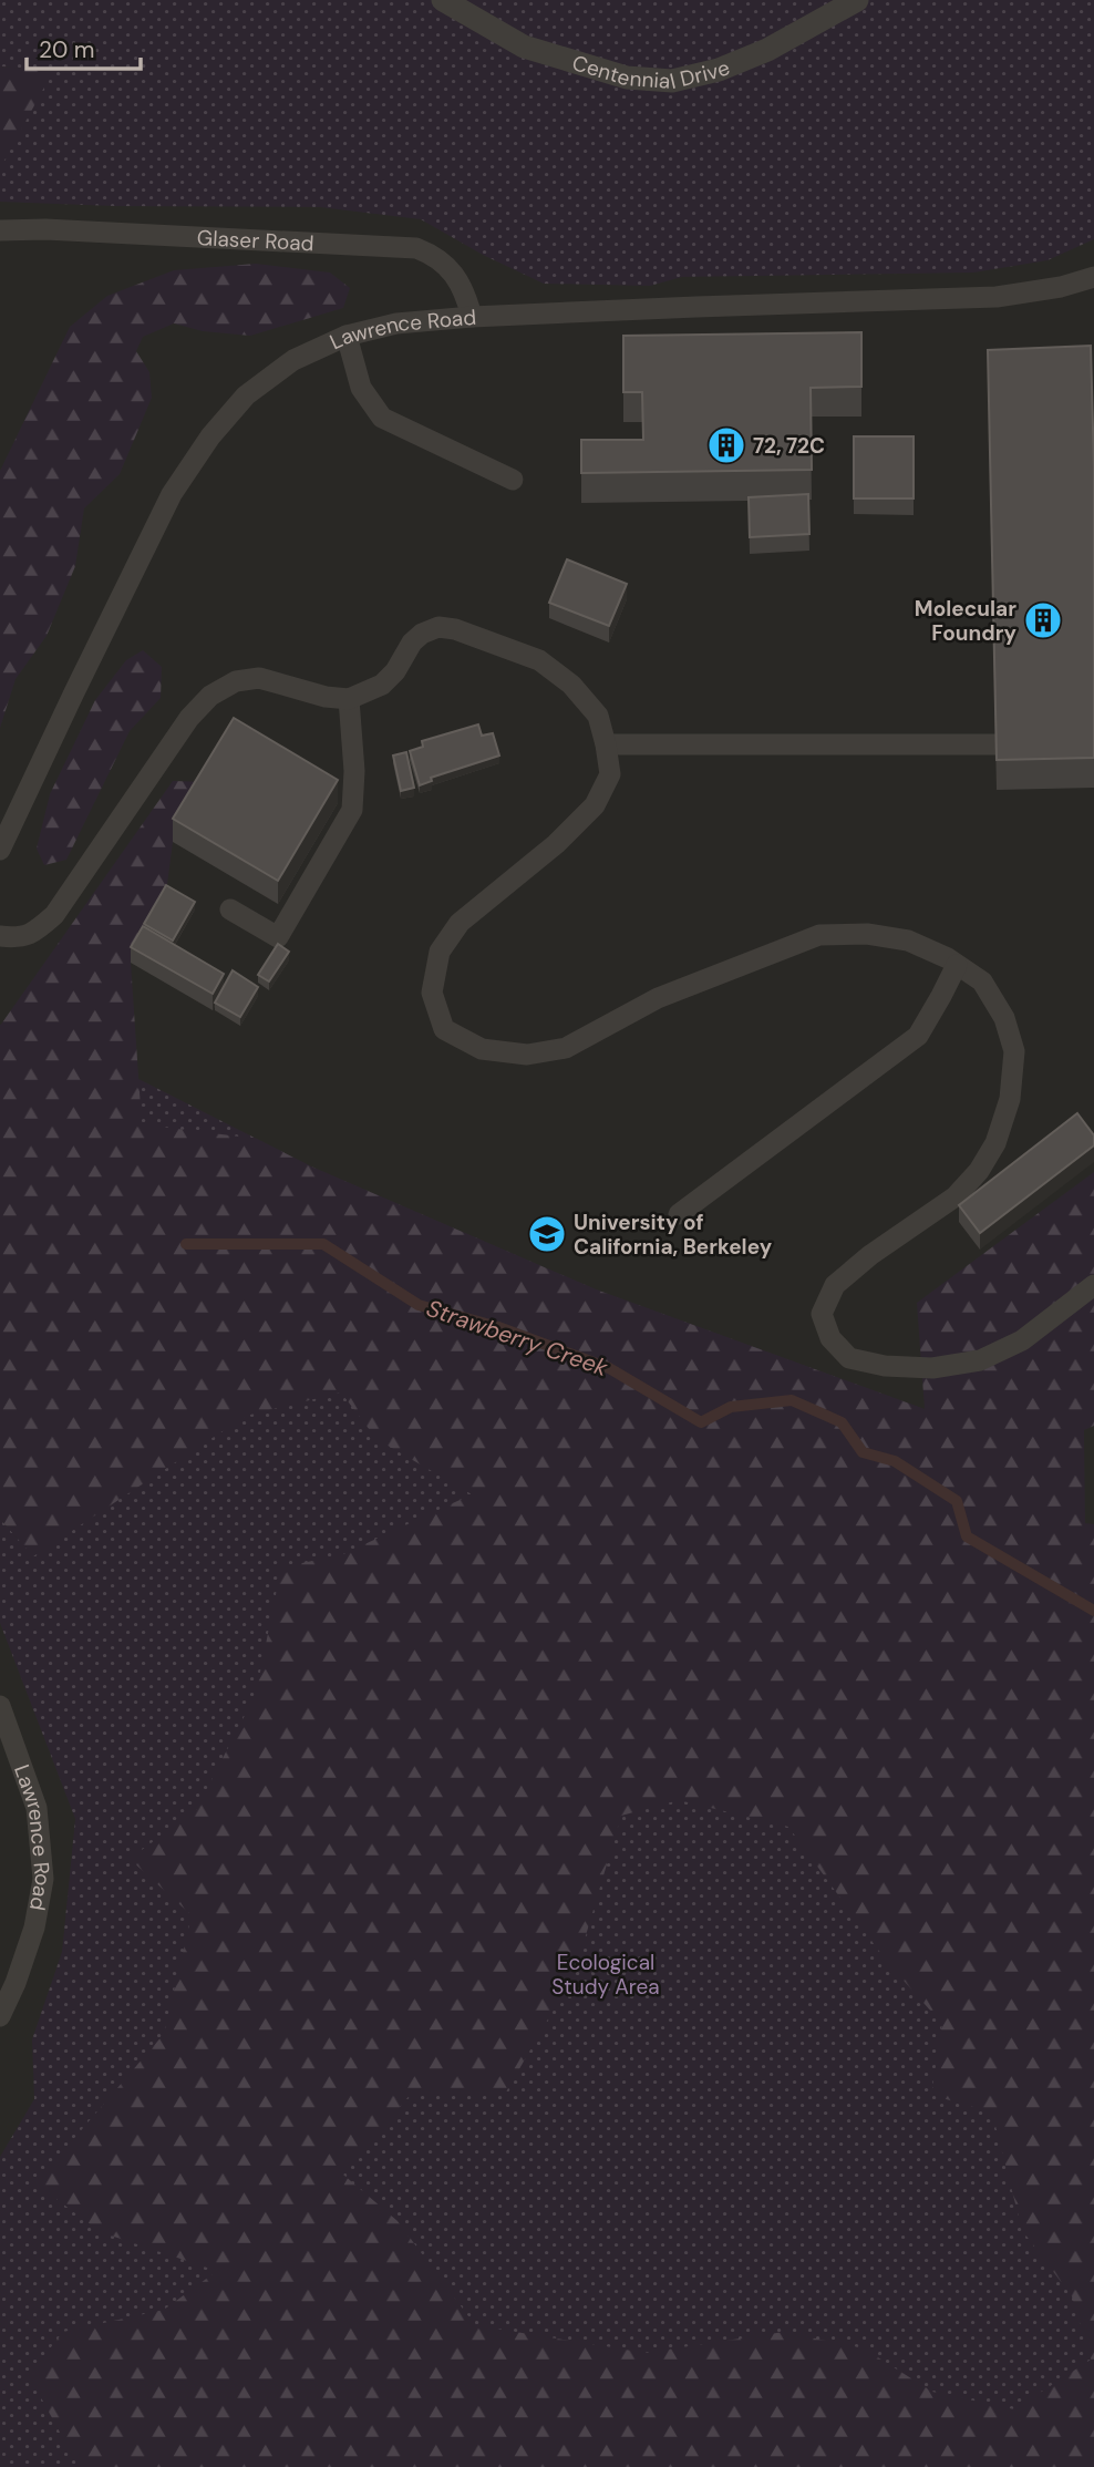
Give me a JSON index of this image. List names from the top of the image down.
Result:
{
  "streets": {
    "street": ["Centennial Drive"],
    "lane": ["Glaser Road", "Lawrence Road"]
  },
  "crossings": [
    ["Glaser Road", "Lawrence Road"]
  ],
  "water": ["Strawberry Creek"],
  "parks": ["Ecological Study Area"],
  "places": {
    "building": ["72, 72C", "Molecular Foundry"],
    "school or university": ["University of California, Berkeley"]
  },
  "scale_bar": "20 m"
}
